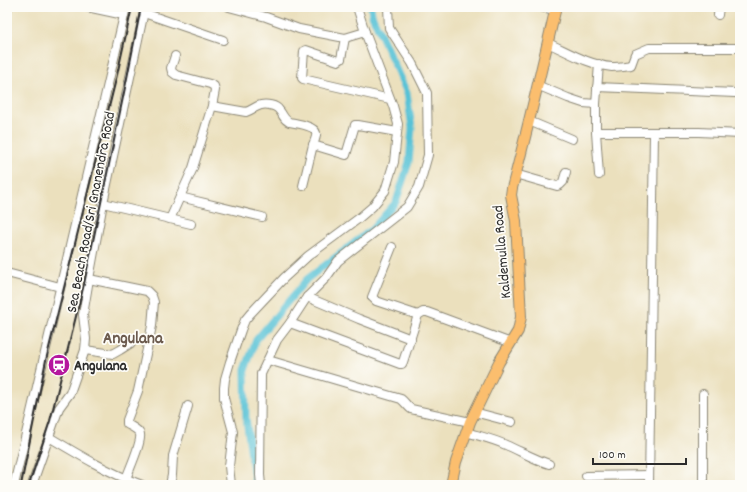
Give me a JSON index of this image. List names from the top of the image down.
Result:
{
  "streets": {
    "main road": ["Kaldemulla Road"],
    "street": ["Sea Beach Road/Sri Gnanendra Road"]
  },
  "districts": ["Angulana"],
  "places": {
    "station": ["Angulana"]
  },
  "scale_bar": "100 m"
}
